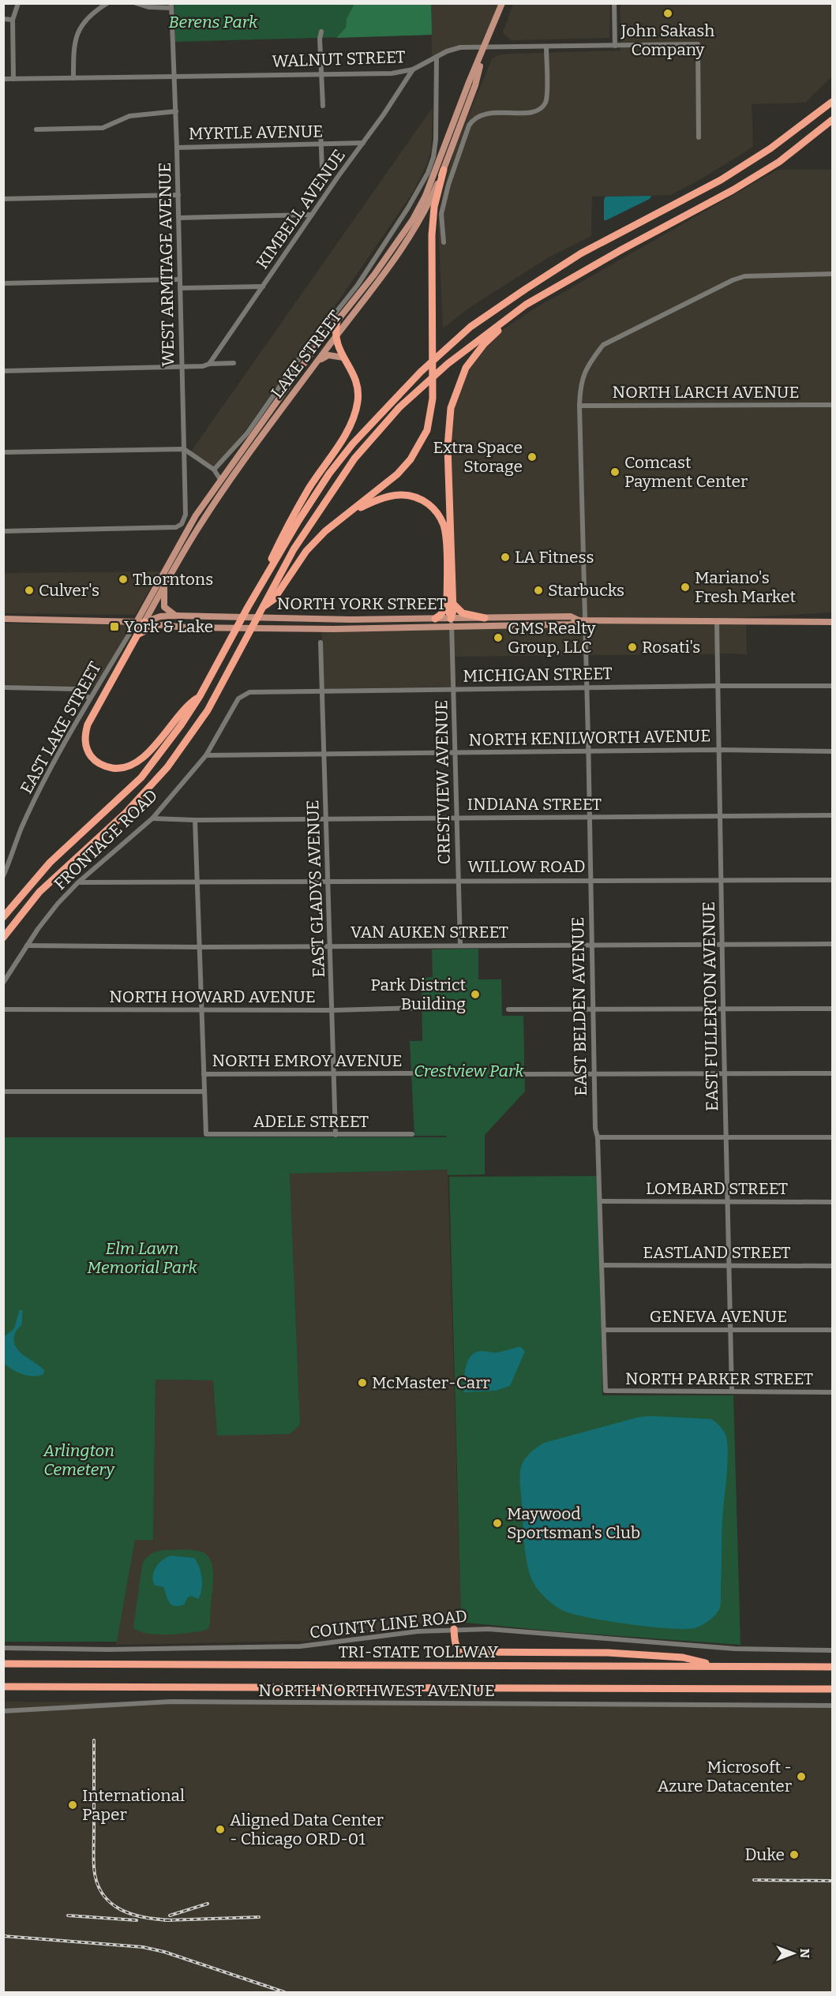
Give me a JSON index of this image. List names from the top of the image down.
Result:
{
  "streets": {
    "highway": ["TRI-STATE TOLLWAY"],
    "main road": ["LAKE STREET", "NORTH YORK STREET"],
    "street": [
      "WALNUT STREET",
      "MYRTLE AVENUE",
      "KIMBELL AVENUE",
      "WEST ARMITAGE AVENUE",
      "NORTH LARCH AVENUE",
      "MICHIGAN STREET",
      "EAST LAKE STREET",
      "NORTH KENILWORTH AVENUE",
      "CRESTVIEW AVENUE",
      "INDIANA STREET",
      "FRONTAGE ROAD",
      "WILLOW ROAD",
      "EAST GLADYS AVENUE",
      "VAN AUKEN STREET",
      "NORTH HOWARD AVENUE",
      "EAST BELDEN AVENUE",
      "EAST FULLERTON AVENUE",
      "NORTH EMROY AVENUE",
      "ADELE STREET",
      "LOMBARD STREET",
      "EASTLAND STREET",
      "GENEVA AVENUE",
      "NORTH PARKER STREET",
      "COUNTY LINE ROAD",
      "NORTH NORTHWEST AVENUE"
    ]
  },
  "crossings": [
    ["WALNUT STREET", "KIMBELL AVENUE"],
    ["WALNUT STREET", "WEST ARMITAGE AVENUE"],
    ["WALNUT STREET", "LAKE STREET"],
    ["MYRTLE AVENUE", "KIMBELL AVENUE"],
    ["MYRTLE AVENUE", "WEST ARMITAGE AVENUE"],
    ["LAKE STREET", "NORTH YORK STREET"],
    ["LAKE STREET", "EAST LAKE STREET"],
    ["NORTH LARCH AVENUE", "EAST BELDEN AVENUE"],
    ["NORTH YORK STREET", "EAST LAKE STREET"],
    ["NORTH YORK STREET", "CRESTVIEW AVENUE"],
    ["NORTH YORK STREET", "EAST BELDEN AVENUE"],
    ["NORTH YORK STREET", "EAST FULLERTON AVENUE"],
    ["MICHIGAN STREET", "CRESTVIEW AVENUE"],
    ["MICHIGAN STREET", "FRONTAGE ROAD"],
    ["MICHIGAN STREET", "EAST GLADYS AVENUE"],
    ["MICHIGAN STREET", "EAST BELDEN AVENUE"],
    ["MICHIGAN STREET", "EAST FULLERTON AVENUE"],
    ["NORTH KENILWORTH AVENUE", "CRESTVIEW AVENUE"],
    ["NORTH KENILWORTH AVENUE", "FRONTAGE ROAD"],
    ["NORTH KENILWORTH AVENUE", "EAST GLADYS AVENUE"],
    ["NORTH KENILWORTH AVENUE", "EAST BELDEN AVENUE"],
    ["NORTH KENILWORTH AVENUE", "EAST FULLERTON AVENUE"],
    ["CRESTVIEW AVENUE", "INDIANA STREET"],
    ["CRESTVIEW AVENUE", "WILLOW ROAD"],
    ["CRESTVIEW AVENUE", "VAN AUKEN STREET"],
    ["INDIANA STREET", "FRONTAGE ROAD"],
    ["INDIANA STREET", "EAST GLADYS AVENUE"],
    ["INDIANA STREET", "EAST BELDEN AVENUE"],
    ["INDIANA STREET", "EAST FULLERTON AVENUE"],
    ["FRONTAGE ROAD", "WILLOW ROAD"],
    ["FRONTAGE ROAD", "VAN AUKEN STREET"],
    ["WILLOW ROAD", "EAST GLADYS AVENUE"],
    ["WILLOW ROAD", "EAST BELDEN AVENUE"],
    ["WILLOW ROAD", "EAST FULLERTON AVENUE"],
    ["EAST GLADYS AVENUE", "VAN AUKEN STREET"],
    ["EAST GLADYS AVENUE", "NORTH HOWARD AVENUE"],
    ["EAST GLADYS AVENUE", "NORTH EMROY AVENUE"],
    ["EAST GLADYS AVENUE", "ADELE STREET"],
    ["VAN AUKEN STREET", "EAST BELDEN AVENUE"],
    ["VAN AUKEN STREET", "EAST FULLERTON AVENUE"],
    ["EAST BELDEN AVENUE", "LOMBARD STREET"],
    ["EAST BELDEN AVENUE", "EASTLAND STREET"],
    ["EAST BELDEN AVENUE", "GENEVA AVENUE"],
    ["EAST BELDEN AVENUE", "NORTH PARKER STREET"],
    ["EAST FULLERTON AVENUE", "LOMBARD STREET"],
    ["EAST FULLERTON AVENUE", "EASTLAND STREET"],
    ["EAST FULLERTON AVENUE", "GENEVA AVENUE"],
    ["EAST FULLERTON AVENUE", "NORTH PARKER STREET"],
    ["NORTH EMROY AVENUE", "ADELE STREET"]
  ],
  "parks": [
    "Berens Park",
    "Crestview Park",
    "Elm Lawn Memorial Park",
    "Arlington Cemetery"
  ],
  "places": {
    "other": [
      "John Sakash Company",
      "Extra Space Storage",
      "Comcast Payment Center",
      "LA Fitness",
      "Thorntons",
      "Mariano's Fresh Market",
      "Culver's",
      "Starbucks",
      "GMS Realty Group, LLC",
      "Rosati's",
      "Park District Building",
      "McMaster-Carr",
      "Maywood Sportsman's Club",
      "Microsoft - Azure Datacenter",
      "International Paper",
      "Aligned Data Center - Chicago ORD-01",
      "Duke"
    ],
    "transit": ["York & Lake"]
  },
  "north": "right"
}
